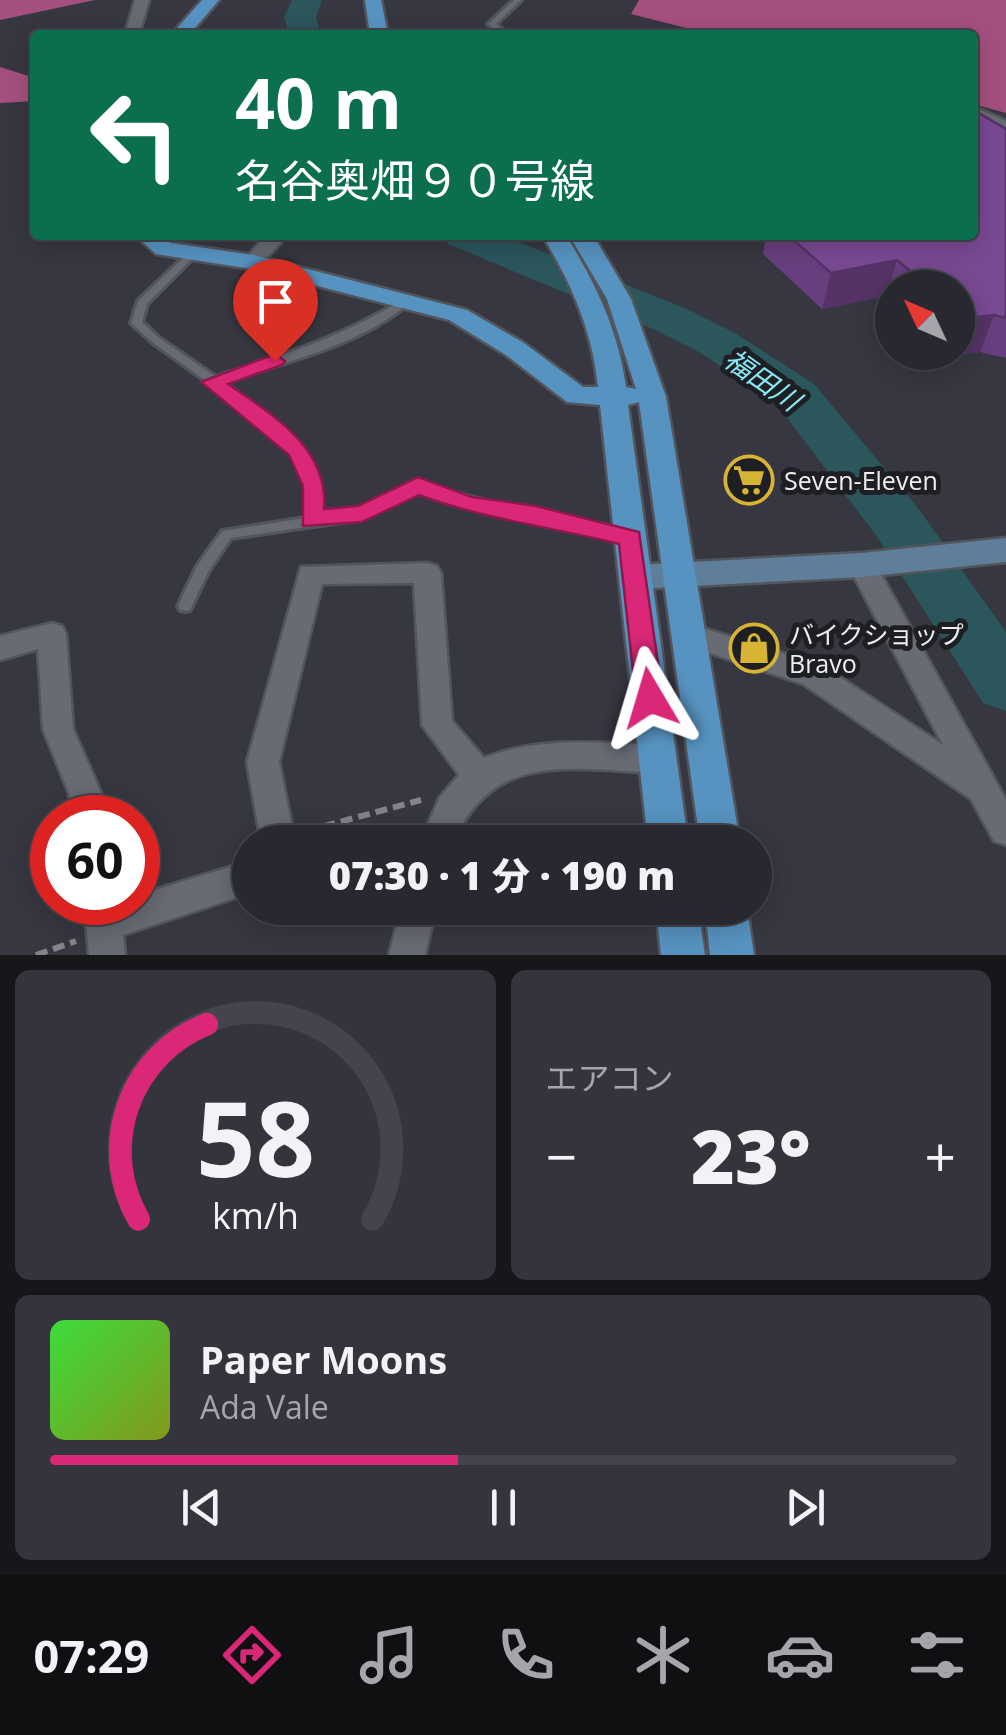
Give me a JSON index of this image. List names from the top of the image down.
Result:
{
  "water": ["福田川"],
  "places": {
    "supermarket": ["Seven-Eleven"],
    "shop": ["バイクショップ Bravo"]
  },
  "north": "top left",
  "page": {
    "turn": ["40 m", "名谷奥畑９０号線"],
    "limit": "60",
    "trip": "07:30 · 1 分 · 190 m",
    "tile": "エアコン",
    "heat": ["−", "23°", "+"],
    "song": ["Paper Moons", "Ada Vale"],
    "tabs": "07:29",
    "gauge": ["58", "km/h"]
  }
}
